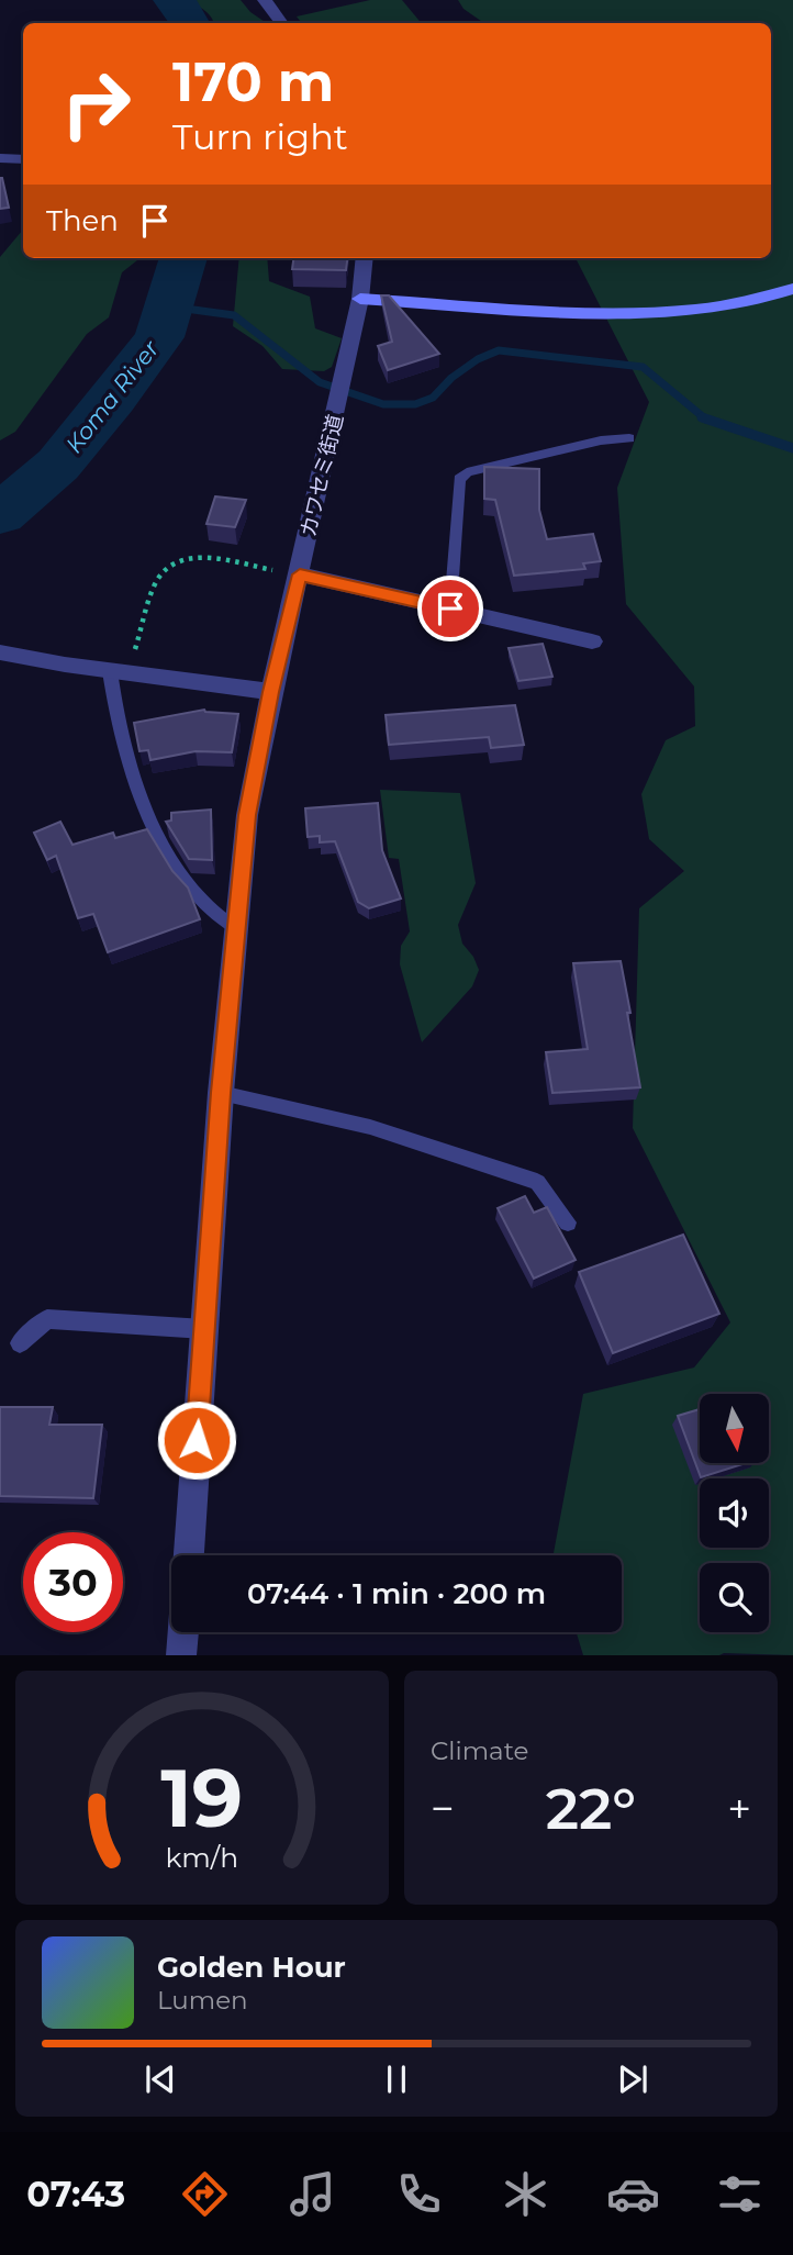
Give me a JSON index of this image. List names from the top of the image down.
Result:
{
  "streets": {
    "street": ["カワセミ街道"]
  },
  "water": ["Koma River"],
  "north": "bottom",
  "page": {
    "turn": ["170 m", "Turn right"],
    "then": "Then",
    "limit": "30",
    "trip": "07:44 · 1 min · 200 m",
    "tile": "Climate",
    "heat": ["−", "22°", "+"],
    "song": ["Golden Hour", "Lumen"],
    "tabs": "07:43",
    "gauge": ["19", "km/h"]
  }
}
